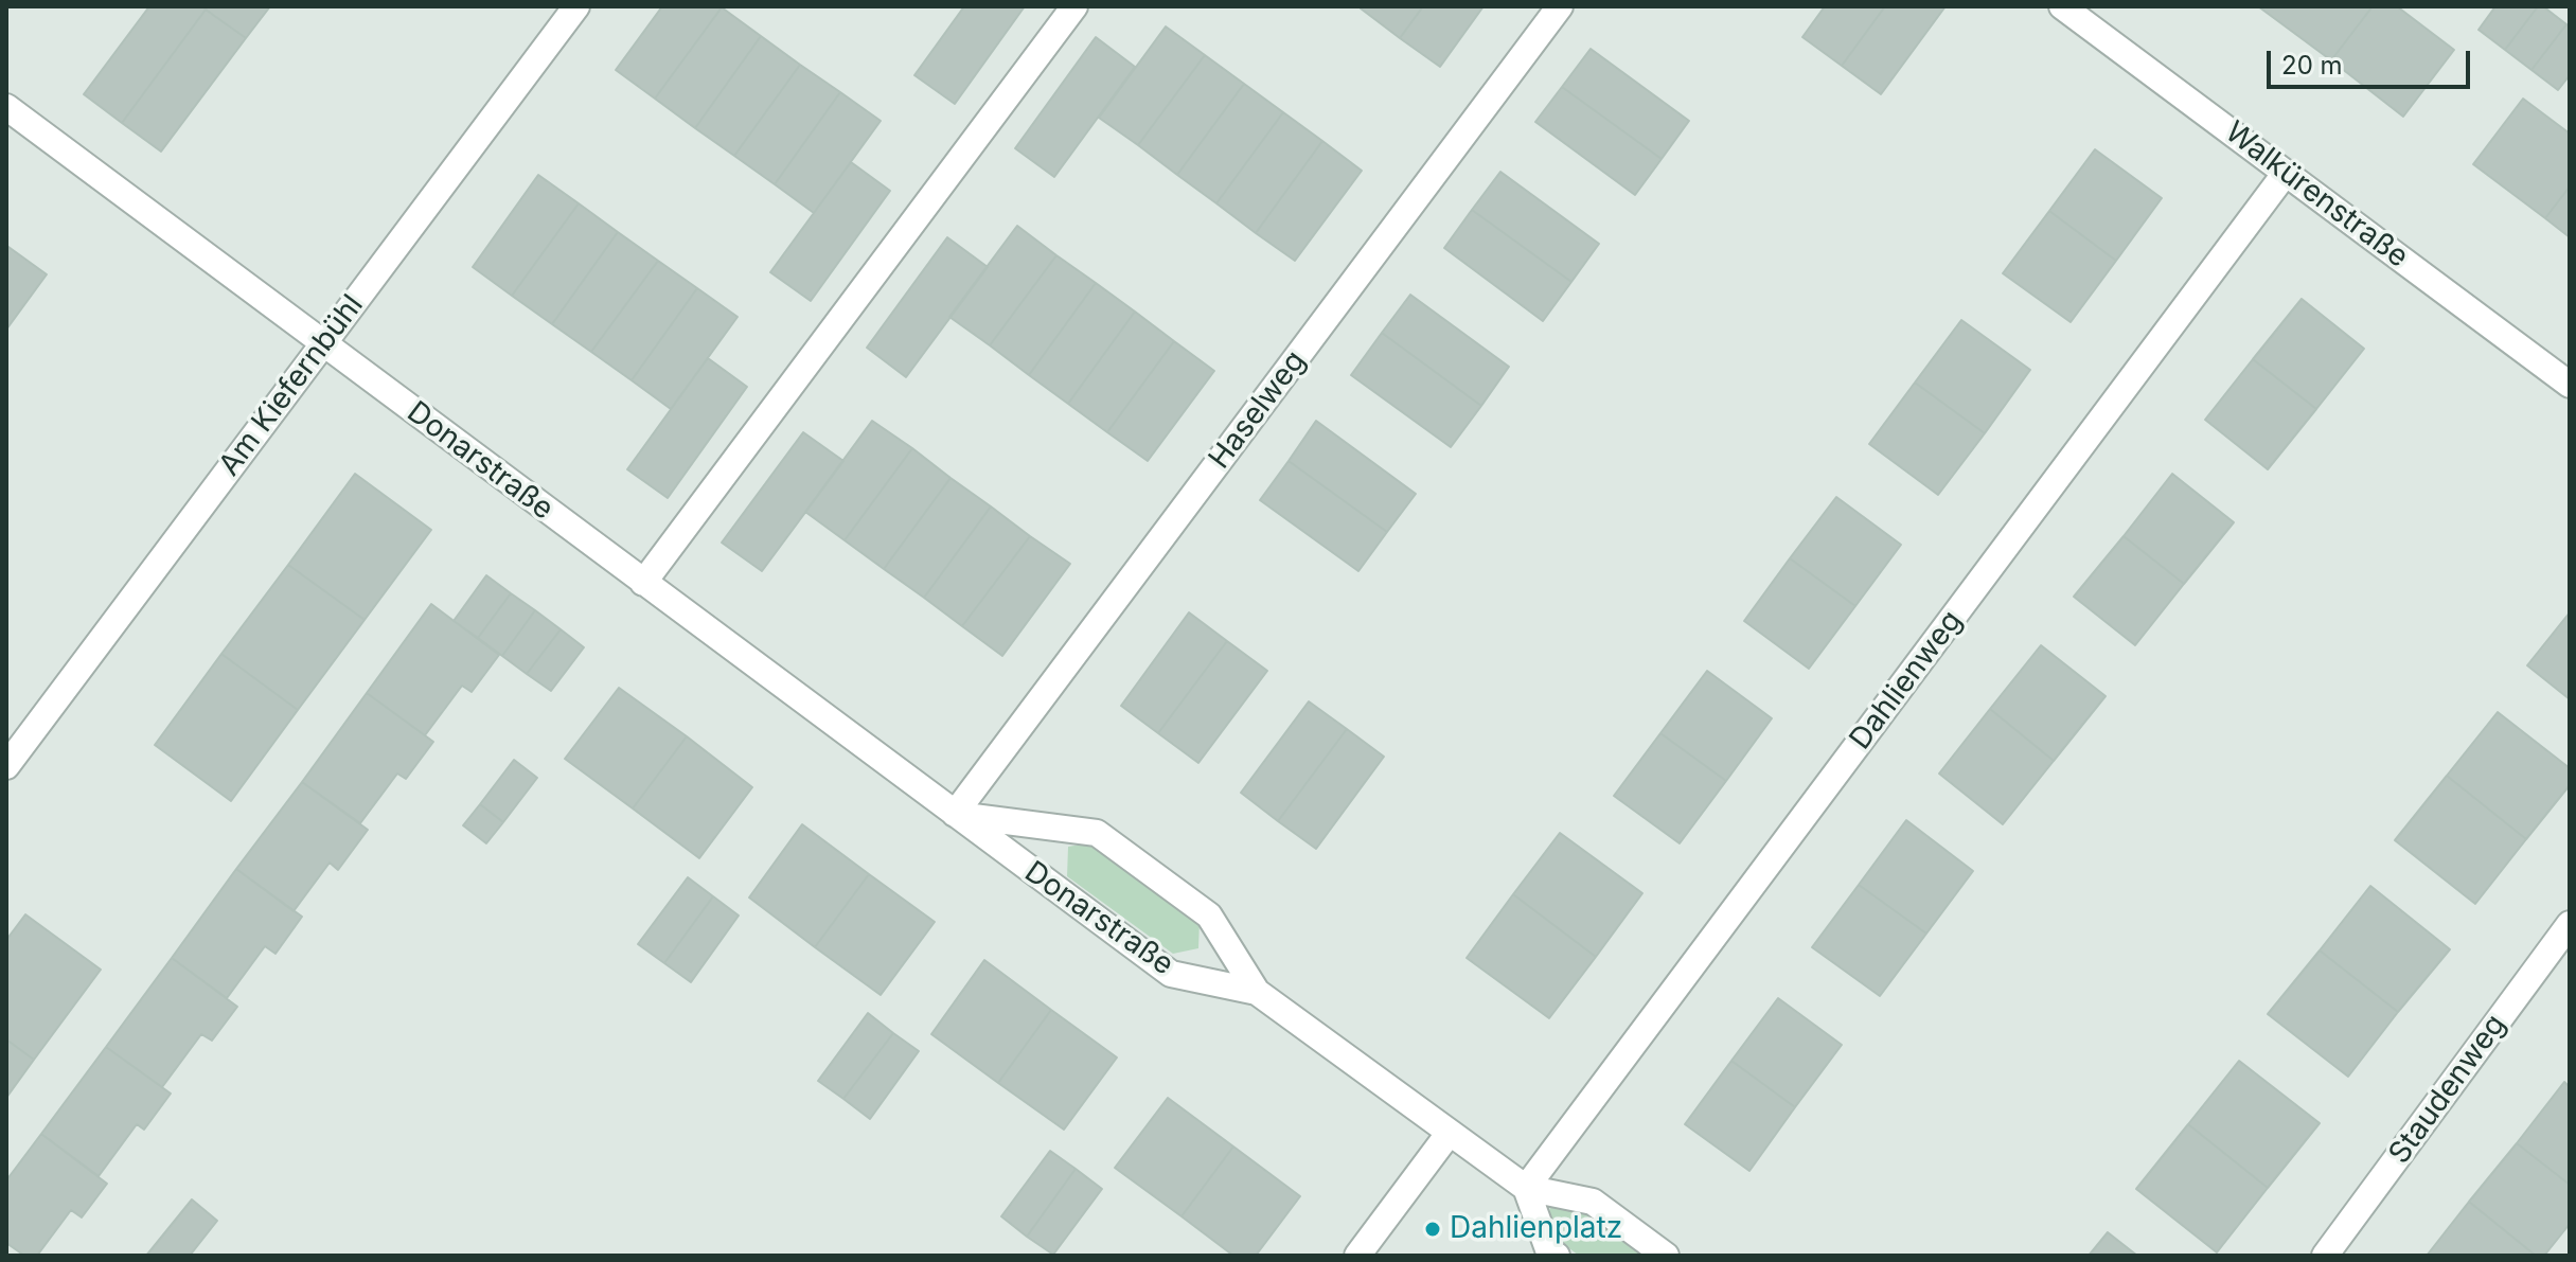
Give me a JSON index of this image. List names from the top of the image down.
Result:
{
  "streets": {
    "street": [
      "Walkürenstraße",
      "Am Kiefernbühl",
      "Haselweg",
      "Donarstraße",
      "Dahlienweg",
      "Staudenweg"
    ]
  },
  "crossings": [
    ["Walkürenstraße", "Dahlienweg"],
    ["Am Kiefernbühl", "Donarstraße"],
    ["Haselweg", "Donarstraße"],
    ["Donarstraße", "Dahlienweg"]
  ],
  "places": ["Dahlienplatz"],
  "scale_bar": "20 m"
}
